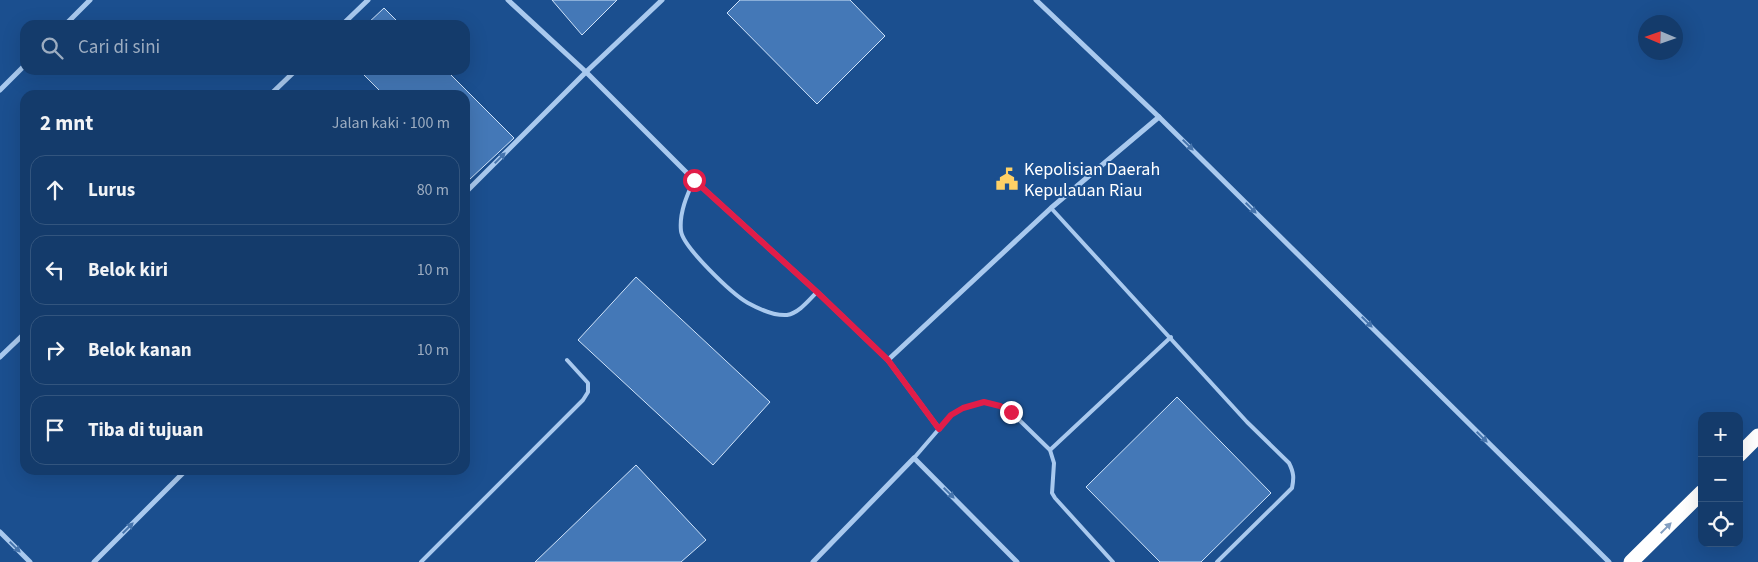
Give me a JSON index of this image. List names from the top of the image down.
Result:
{
  "places": {
    "public building": ["Kepolisian Daerah Kepulauan Riau"]
  },
  "north": "left",
  "page": {
    "search": "Cari di sini",
    "heading": ["2 mnt", "Jalan kaki · 100 m"],
    "list": [
      ["Lurus", "80 m"],
      ["Belok kiri", "10 m"],
      ["Belok kanan", "10 m"],
      "Tiba di tujuan"
    ],
    "map_buttons": ["+", "−"]
  }
}
